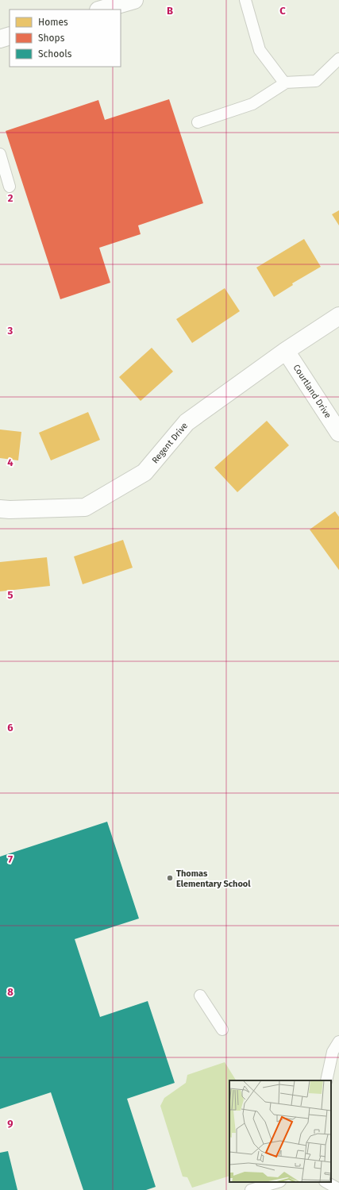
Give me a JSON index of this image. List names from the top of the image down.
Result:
{
  "streets": {
    "main road": ["Courtland Drive", "Regent Drive"]
  },
  "crossings": [
    ["Courtland Drive", "Regent Drive"]
  ],
  "places": ["Thomas Elementary School"],
  "legend": ["Homes", "Shops", "Schools"],
  "grid": {
    "columns": ["B", "C"],
    "rows": [
      "2",
      "3",
      "4",
      "5",
      "6",
      "7",
      "8",
      "9"
    ]
  }
}
